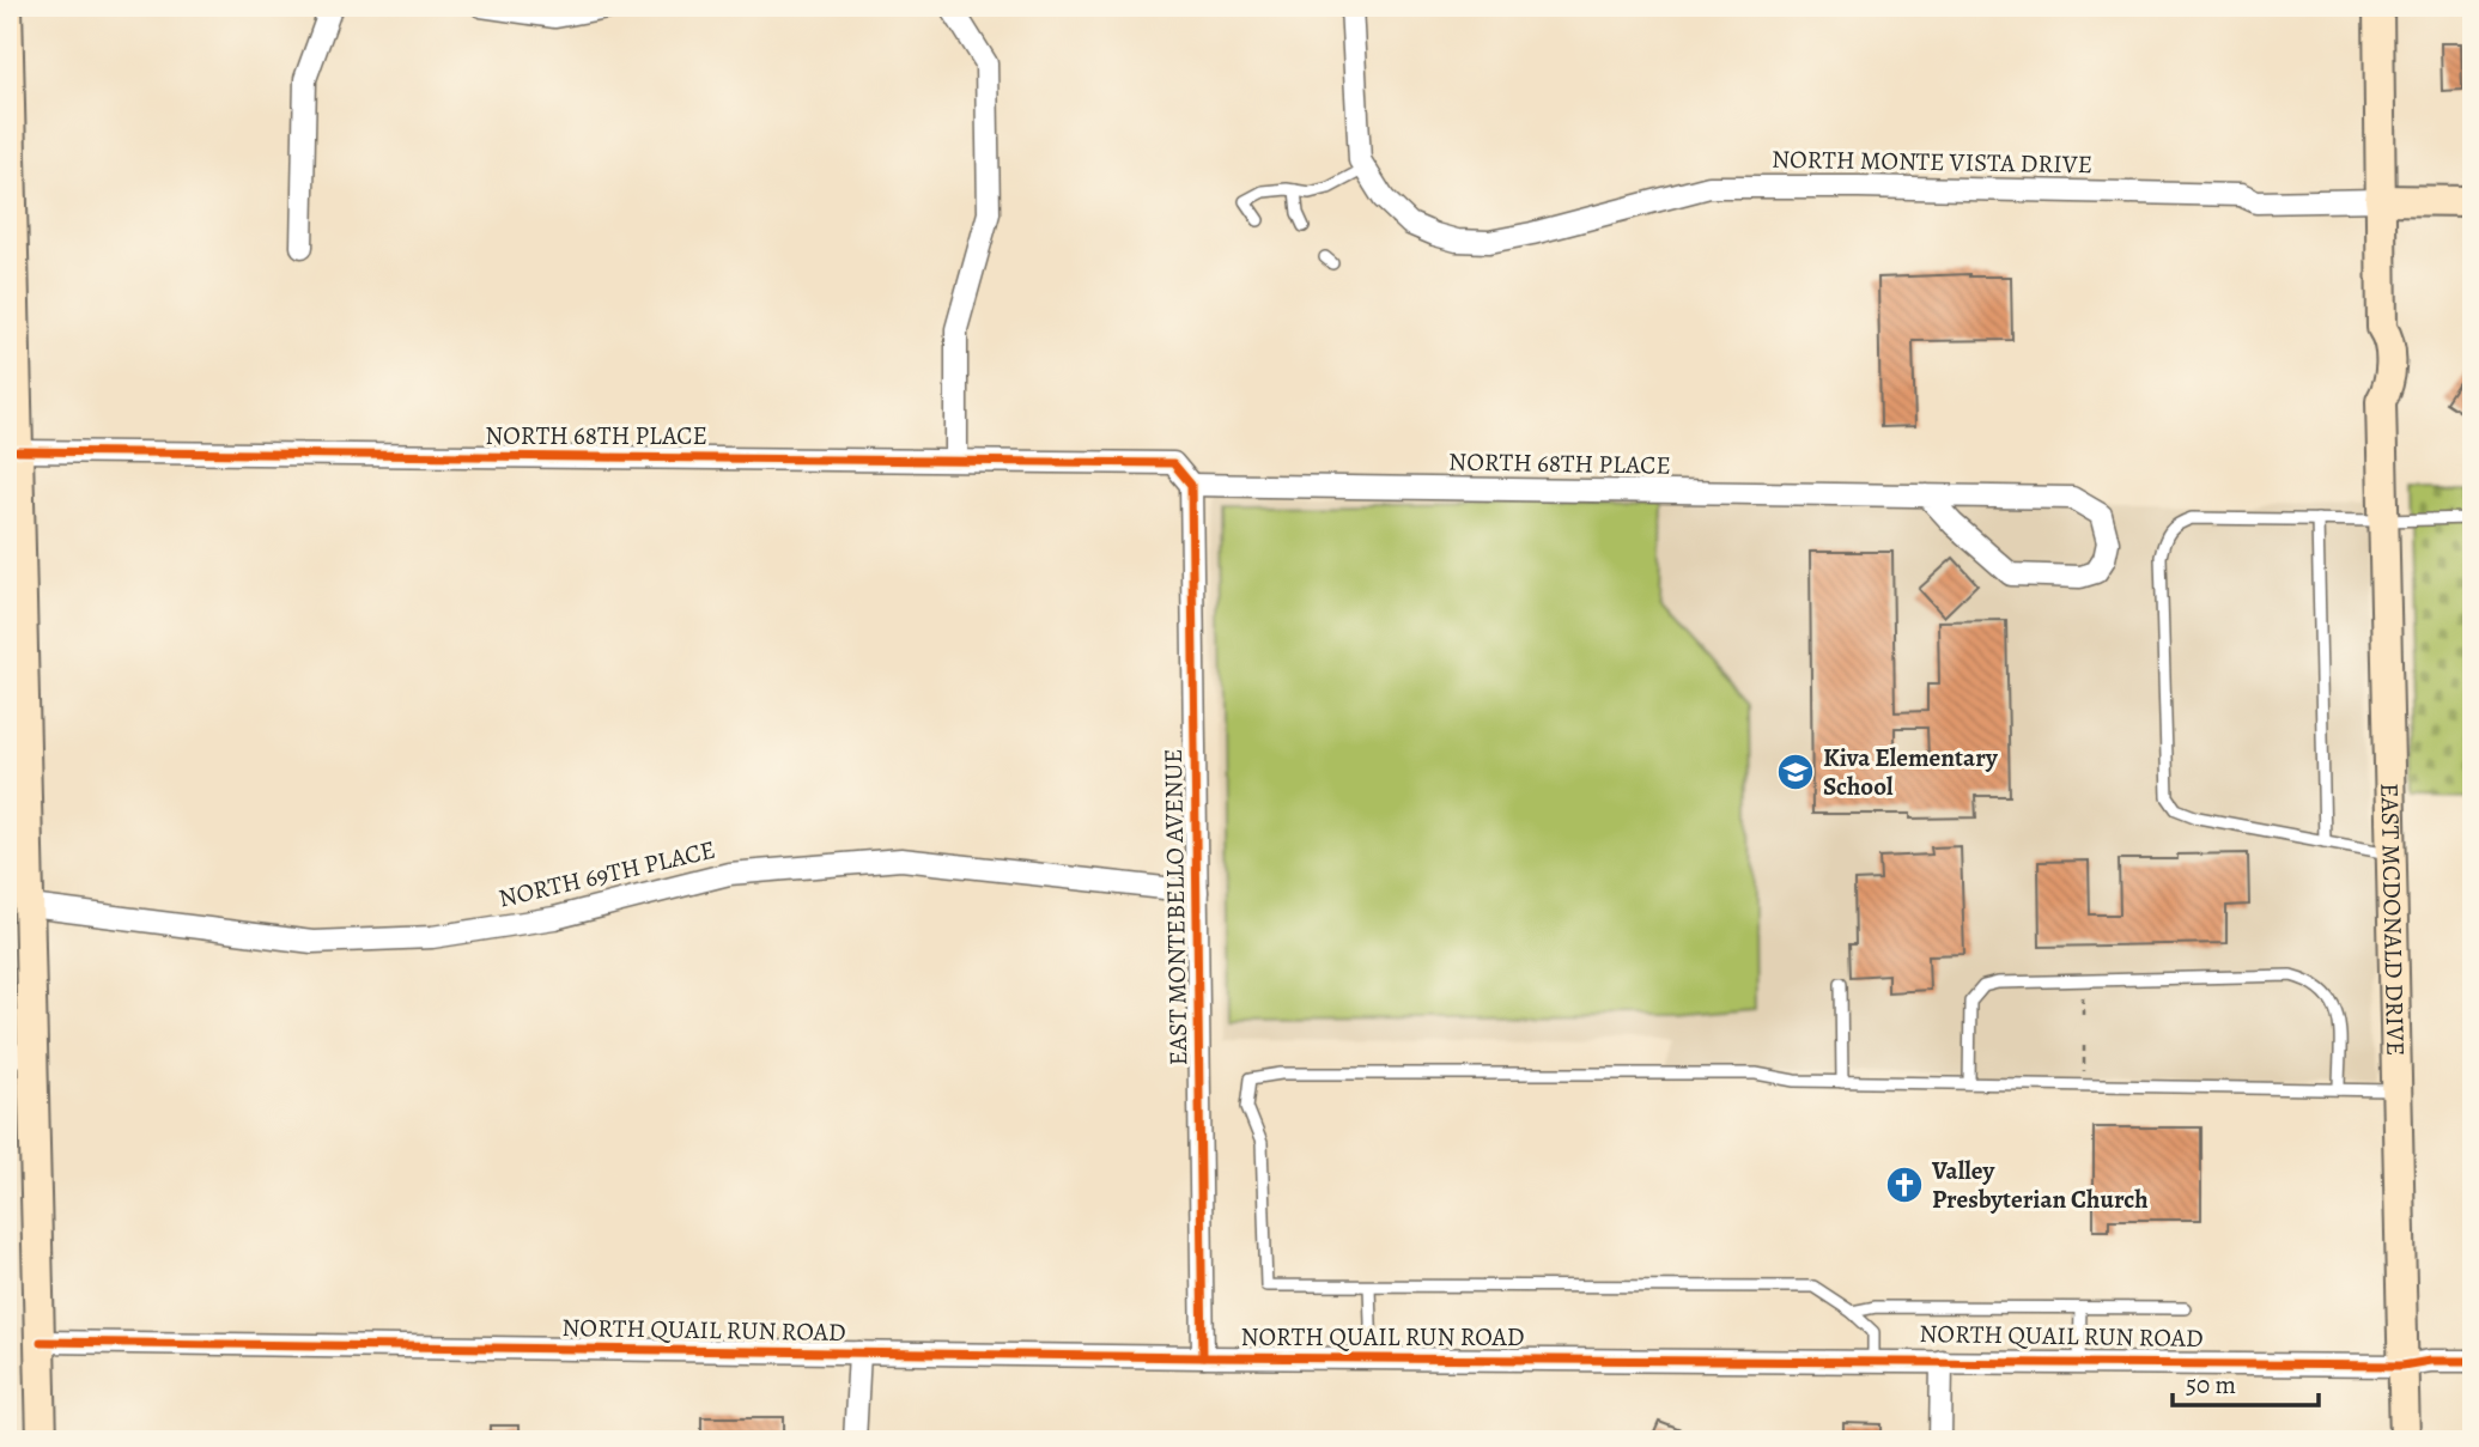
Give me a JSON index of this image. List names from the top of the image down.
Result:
{
  "streets": {
    "street": [
      "NORTH MONTE VISTA DRIVE",
      "NORTH 68TH PLACE",
      "NORTH 69TH PLACE",
      "EAST MONTEBELLO AVENUE",
      "EAST MCDONALD DRIVE",
      "NORTH QUAIL RUN ROAD"
    ]
  },
  "crossings": [
    ["NORTH MONTE VISTA DRIVE", "EAST MCDONALD DRIVE"],
    ["NORTH 68TH PLACE", "EAST MONTEBELLO AVENUE"],
    ["NORTH 69TH PLACE", "EAST MONTEBELLO AVENUE"],
    ["EAST MONTEBELLO AVENUE", "NORTH QUAIL RUN ROAD"],
    ["EAST MCDONALD DRIVE", "NORTH QUAIL RUN ROAD"]
  ],
  "places": {
    "school or university": ["Kiva Elementary School"],
    "church": ["Valley Presbyterian Church"]
  },
  "scale_bar": "50 m"
}
